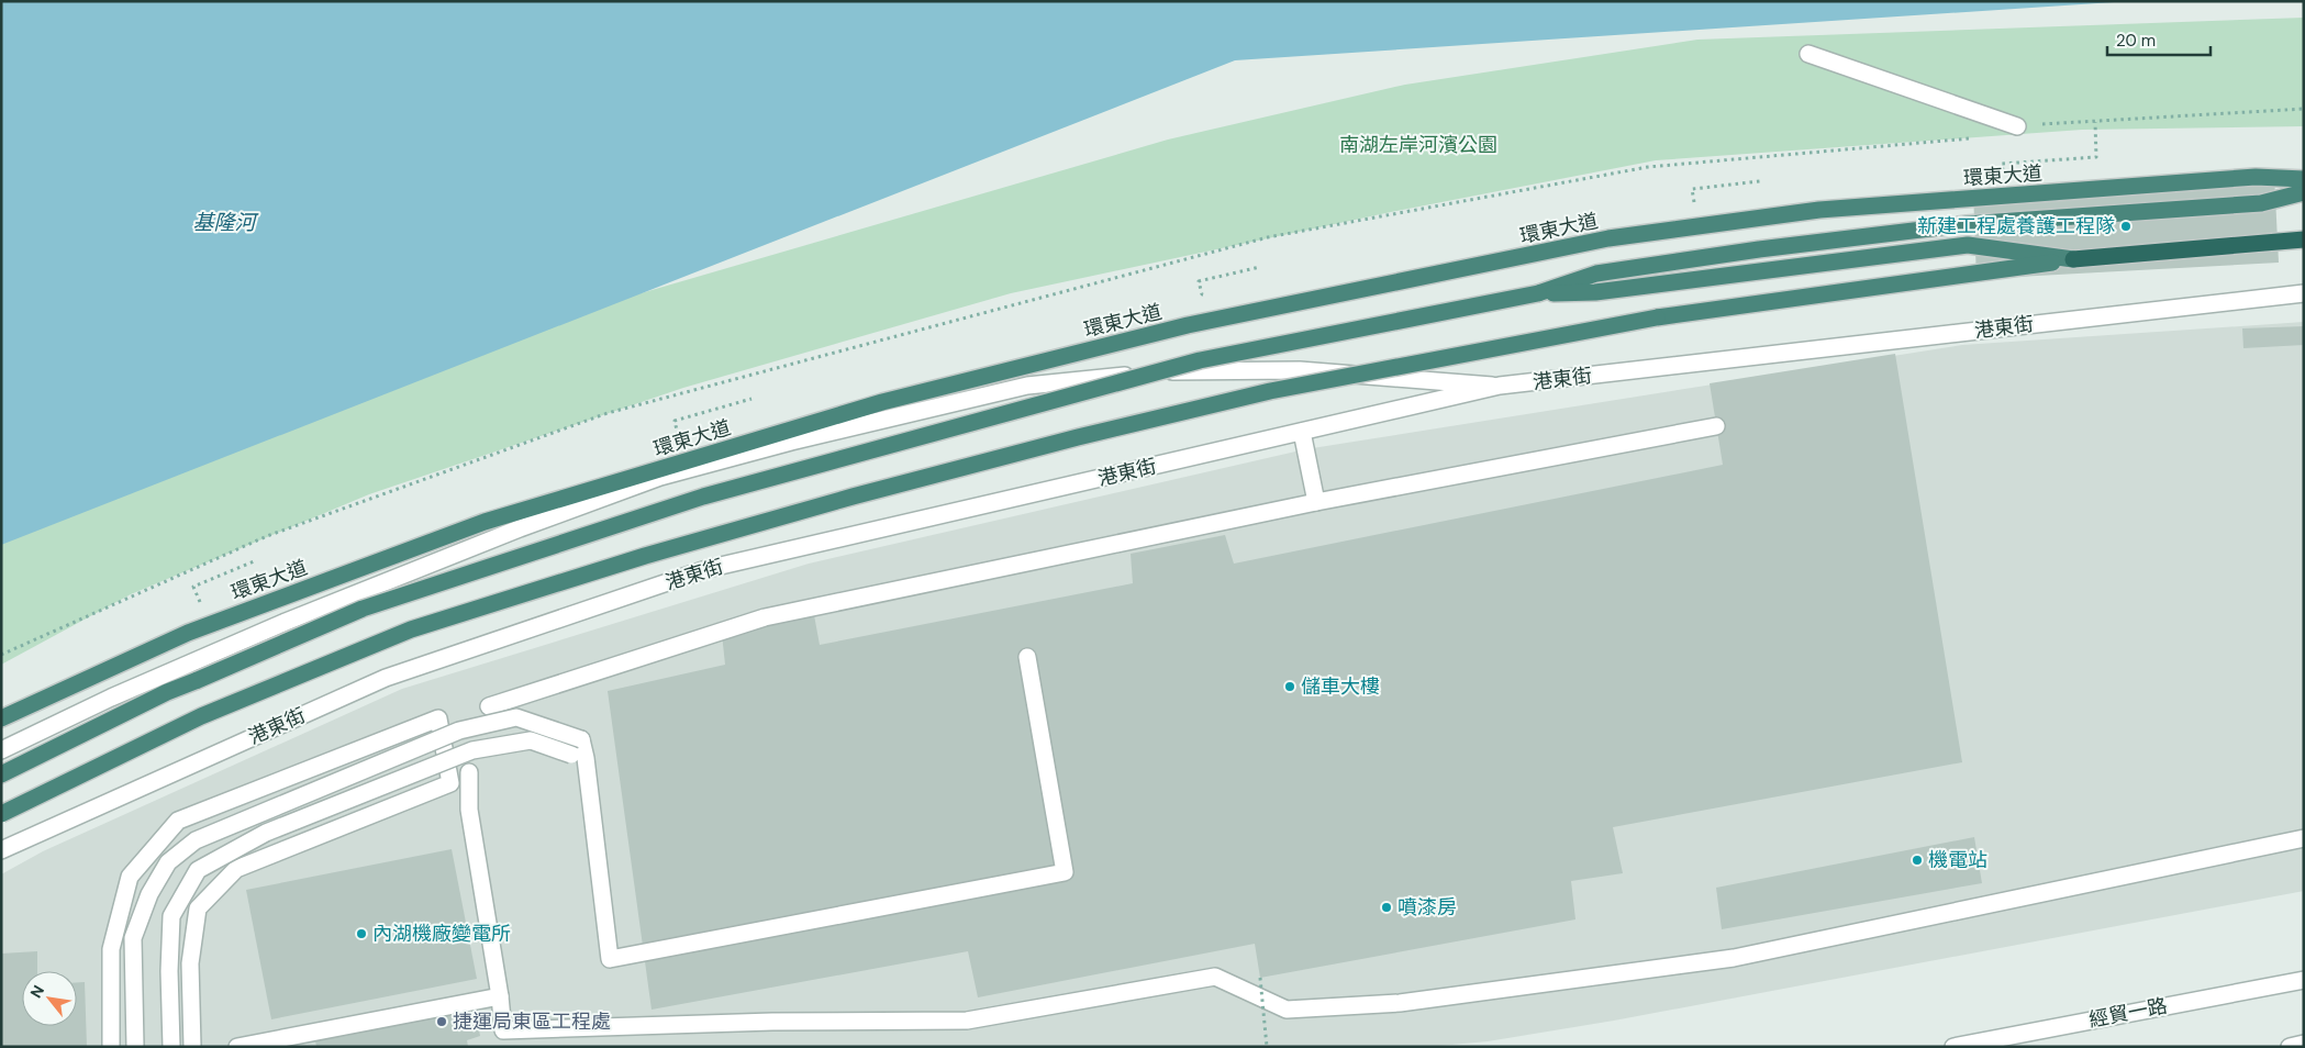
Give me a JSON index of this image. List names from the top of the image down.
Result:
{
  "streets": {
    "highway": ["環東大道"],
    "street": ["港東街", "經貿一路"]
  },
  "water": ["基隆河"],
  "parks": ["南湖左岸河濱公園"],
  "places": [
    "新建工程處養護工程隊",
    "儲車大樓",
    "機電站",
    "噴漆房",
    "內湖機廠變電所",
    "捷運局東區工程處"
  ],
  "scale_bar": "20 m",
  "north": "top left"
}
